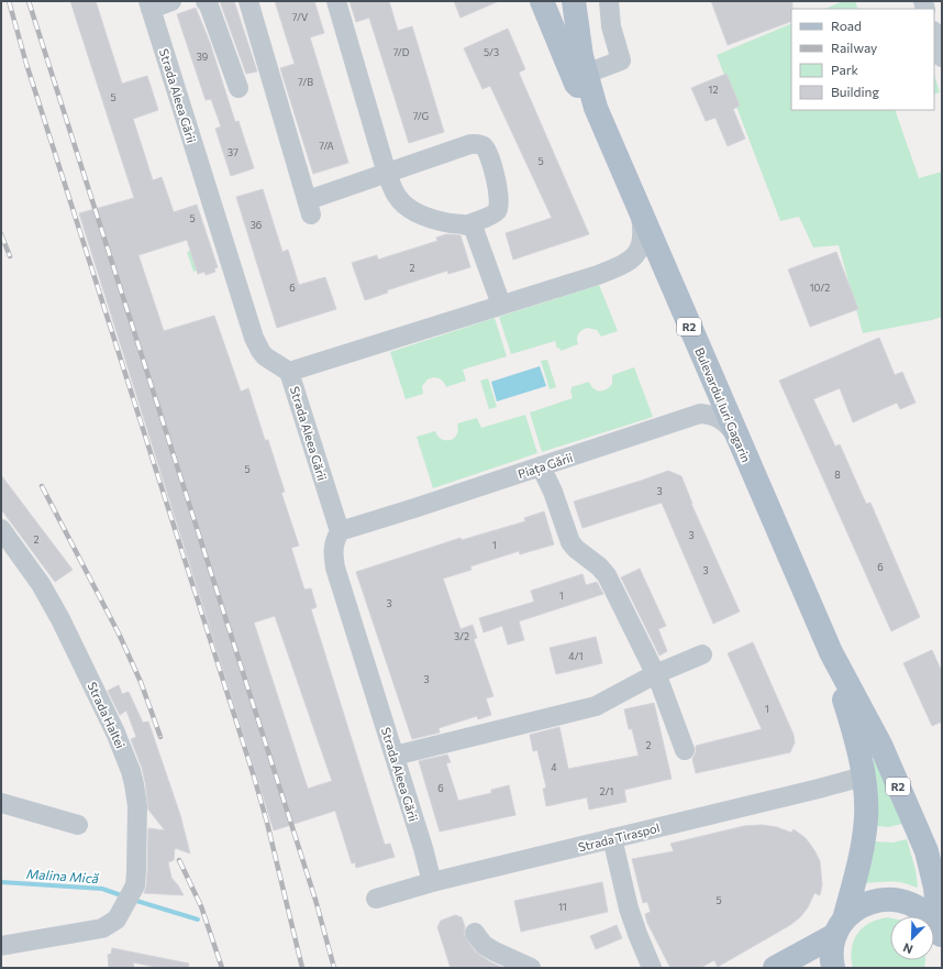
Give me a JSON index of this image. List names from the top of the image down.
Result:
{
  "streets": {
    "main road": ["R2", "Bulevardul Iuri Gagarin"],
    "street": [
      "Strada Aleea Gării",
      "Piața Gării",
      "Strada Haltei",
      "Strada Tiraspol"
    ]
  },
  "crossings": [
    ["Strada Aleea Gării", "Piața Gării"],
    ["Strada Aleea Gării", "Strada Tiraspol"],
    ["Bulevardul Iuri Gagarin", "Piața Gării"],
    ["Bulevardul Iuri Gagarin", "Strada Tiraspol"]
  ],
  "water": ["Malina Mică"],
  "house_numbers": [
    "7/V",
    "7/D",
    "5/3",
    "39",
    "7/B",
    "12",
    "5",
    "7/G",
    "7/A",
    "37",
    "5",
    "5",
    "36",
    "2",
    "6",
    "10/2",
    "5",
    "8",
    "3",
    "3",
    "2",
    "1",
    "6",
    "3",
    "1",
    "3",
    "3/2",
    "4/1",
    "3",
    "1",
    "2",
    "4",
    "6",
    "2/1",
    "5",
    "11"
  ],
  "legend": [
    "Road",
    "Railway",
    "Park",
    "Building"
  ],
  "north": "bottom left"
}
